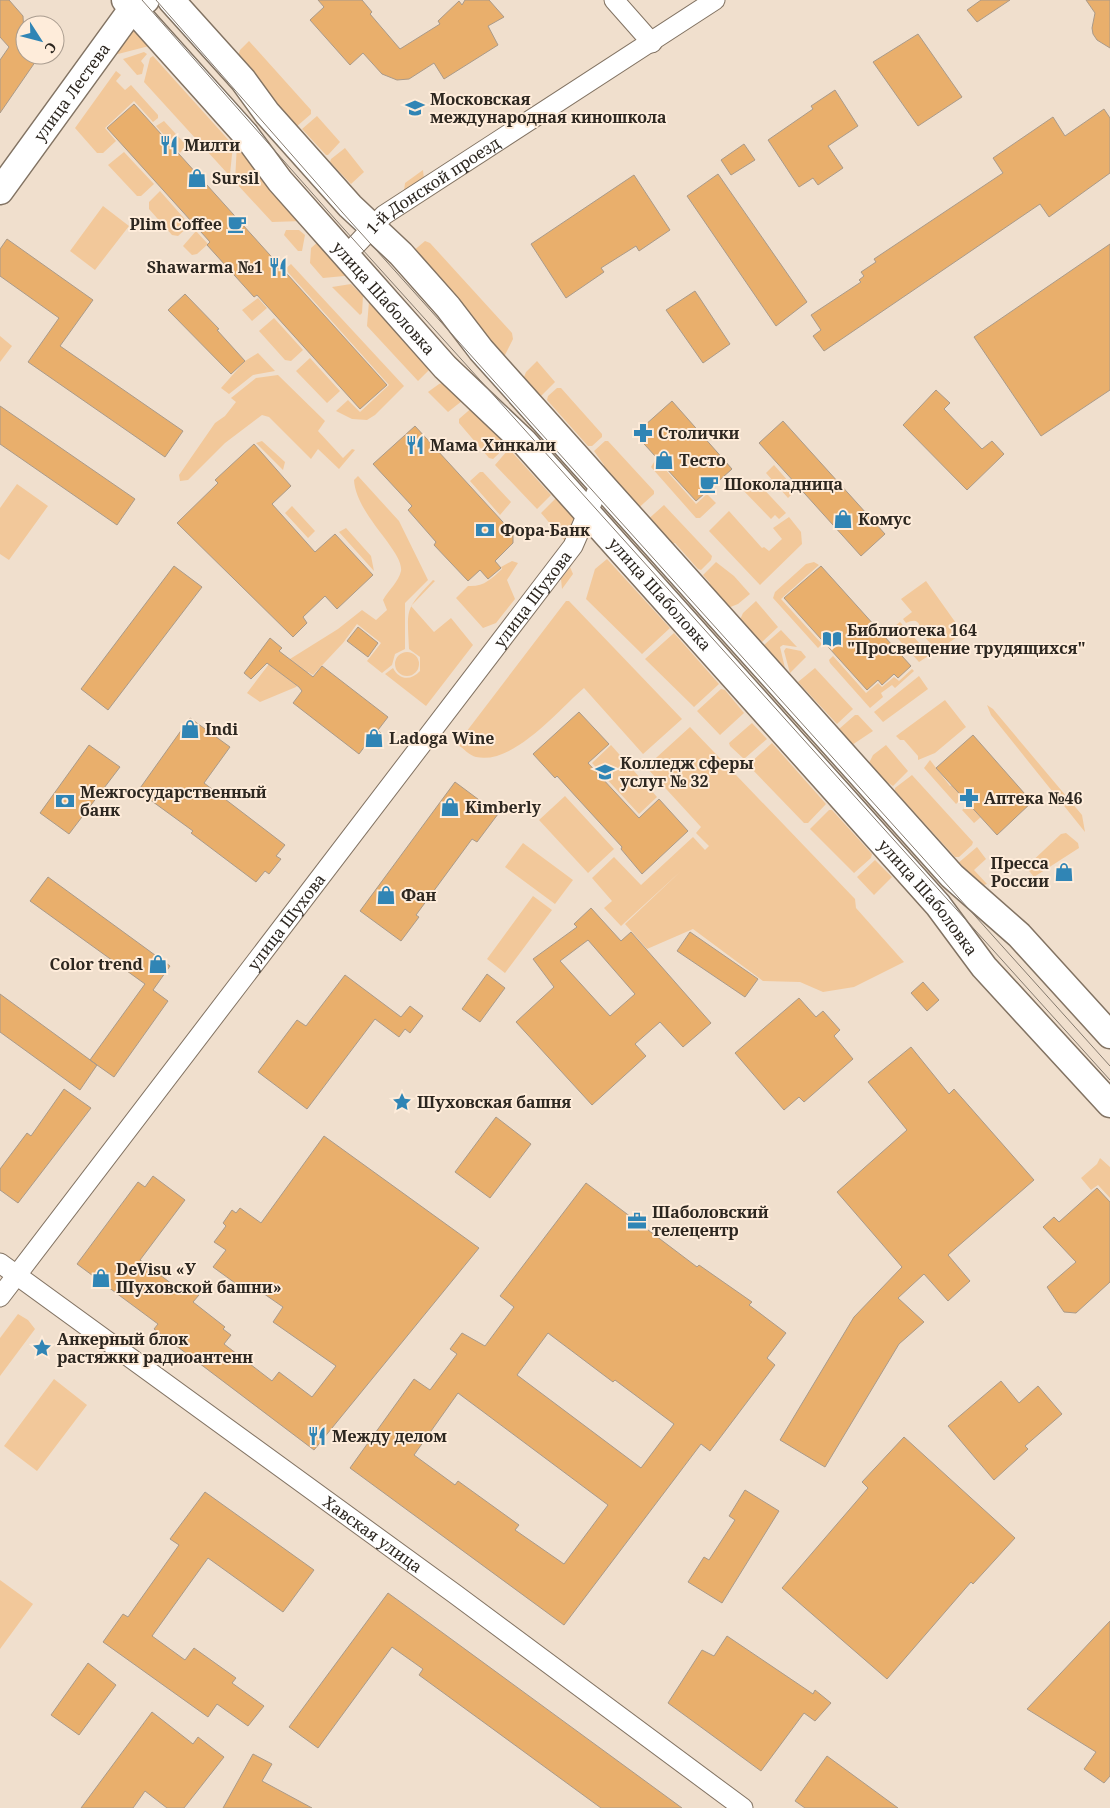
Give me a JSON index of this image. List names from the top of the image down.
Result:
{
  "streets": {
    "main road": ["улица Лестева", "улица Шаболовка"],
    "street": ["1-й Донской проезд", "улица Шухова", "Хавская улица"]
  },
  "crossings": [
    ["улица Лестева", "улица Шаболовка"],
    ["1-й Донской проезд", "улица Шаболовка"],
    ["улица Шаболовка", "улица Шухова"],
    ["улица Шухова", "Хавская улица"]
  ],
  "places": {
    "school or university": ["Московская международная киношкола", "Колледж сферы услуг № 32"],
    "restaurant": [
      "Милти",
      "Shawarma №1",
      "Мама Хинкали",
      "Между делом"
    ],
    "shop": [
      "Sursil",
      "Тесто",
      "Комус",
      "Indi",
      "Ladoga Wine",
      "Kimberly",
      "Пресса России",
      "Фан",
      "Color trend",
      "DeVisu «У Шуховской башни»"
    ],
    "cafe": ["Plim Coffee", "Шоколадница"],
    "pharmacy": ["Столички", "Аптека №46"],
    "bank": ["Фора-Банк", "Межгосударственный банк"],
    "library": ["Библиотека 164 \"Просвещение трудящихся\""],
    "place": ["Шуховская башня", "Анкерный блок растяжки радиоантенн"],
    "office": ["Шаболовский телецентр"]
  },
  "north": "bottom right"
}
